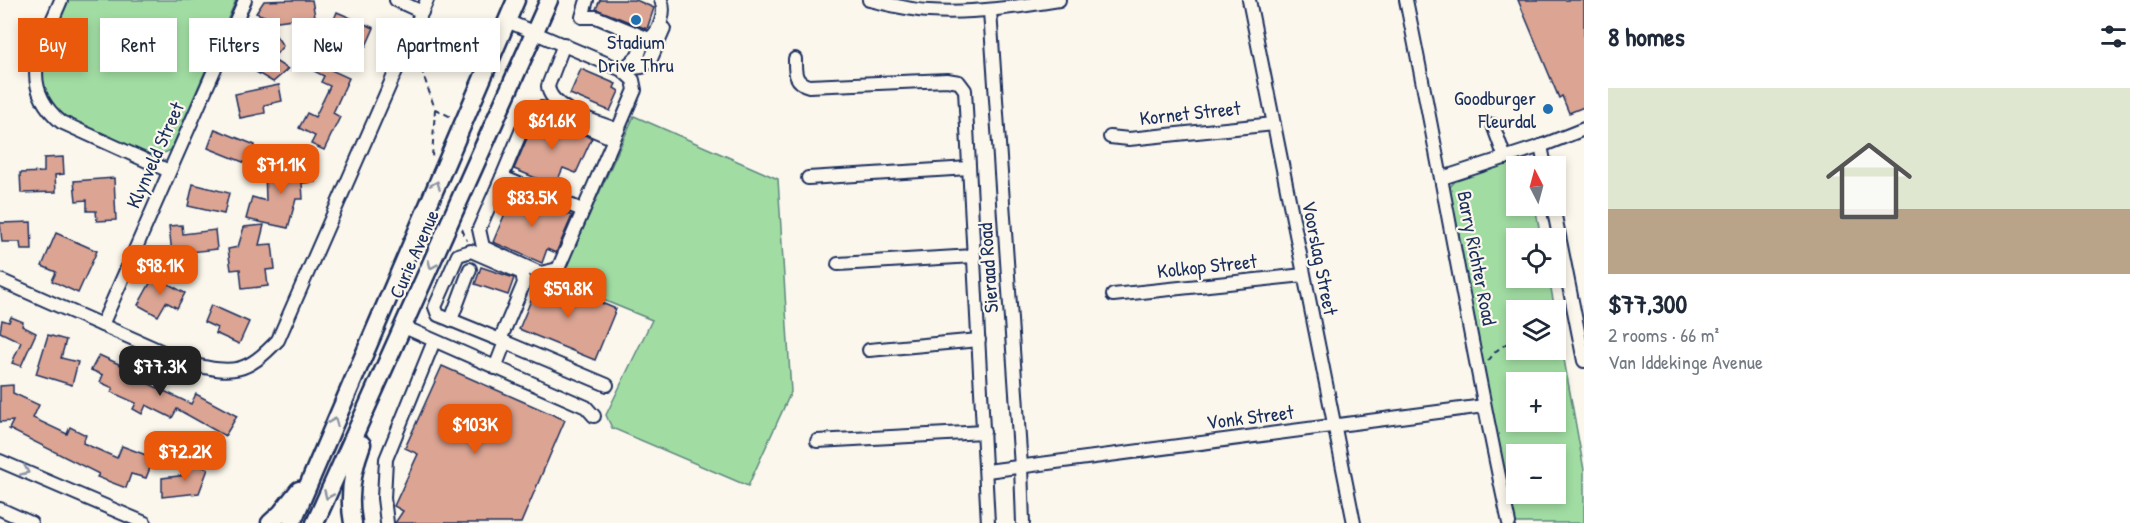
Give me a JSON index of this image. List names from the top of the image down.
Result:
{
  "streets": {
    "main road": ["Curie Avenue"],
    "street": [
      "Kornet Street",
      "Klynveld Street",
      "Voorslag Street",
      "Barry Richter Road",
      "Kolkop Street",
      "Sieraad Road",
      "Vonk Street"
    ]
  },
  "crossings": [
    ["Kornet Street", "Voorslag Street"],
    ["Voorslag Street", "Kolkop Street"],
    ["Voorslag Street", "Vonk Street"],
    ["Barry Richter Road", "Vonk Street"],
    ["Sieraad Road", "Vonk Street"]
  ],
  "places": ["Stadium Drive Thru", "Goodburger Fleurdal"],
  "north": "top",
  "page": {
    "heading": "8 homes",
    "chip": [
      "Buy",
      "Rent",
      "Filters",
      "New",
      "Apartment"
    ],
    "list": [
      {
        "name": "$77,300",
        "note": "2 rooms · 66 m² · Van Iddekinge Avenue"
      }
    ],
    "price": [
      "$61.6K",
      "$71.1K",
      "$83.5K",
      "$98.1K",
      "$59.8K",
      "$77.3K",
      "$103K",
      "$72.2K"
    ],
    "map_buttons": ["+", "−"]
  }
}
